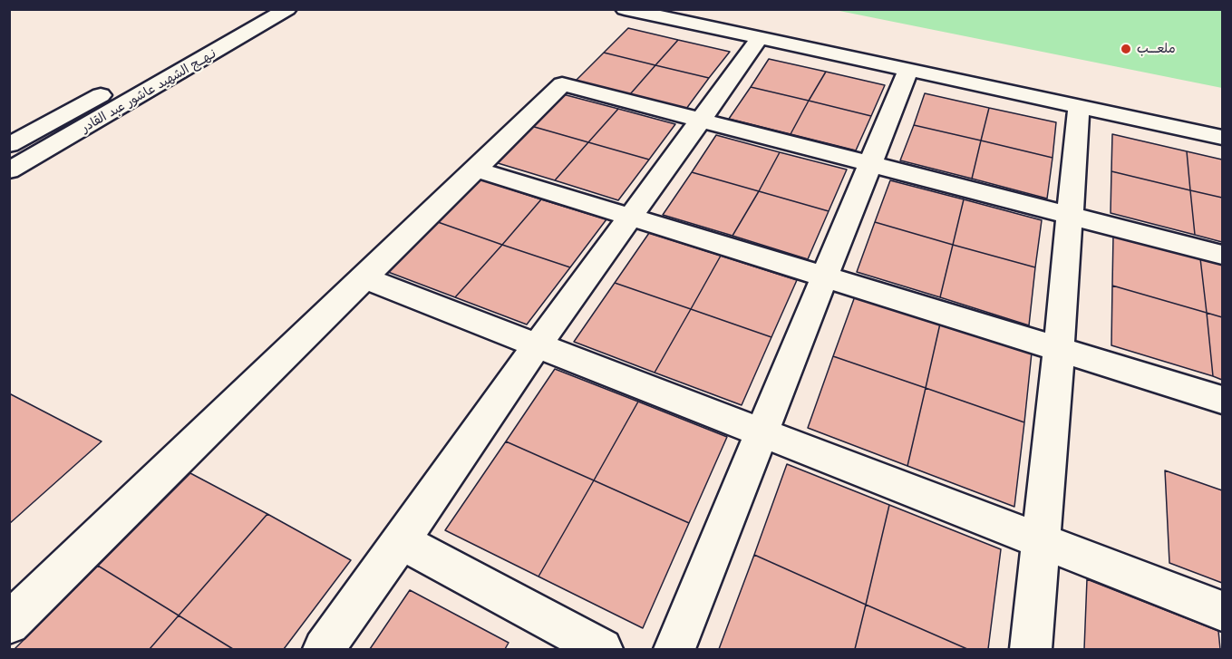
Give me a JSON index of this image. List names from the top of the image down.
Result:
{
  "streets": {
    "street": ["نـهــج الشهيد عاشور عبد القادر"]
  },
  "places": ["ملعـــب"]
}
